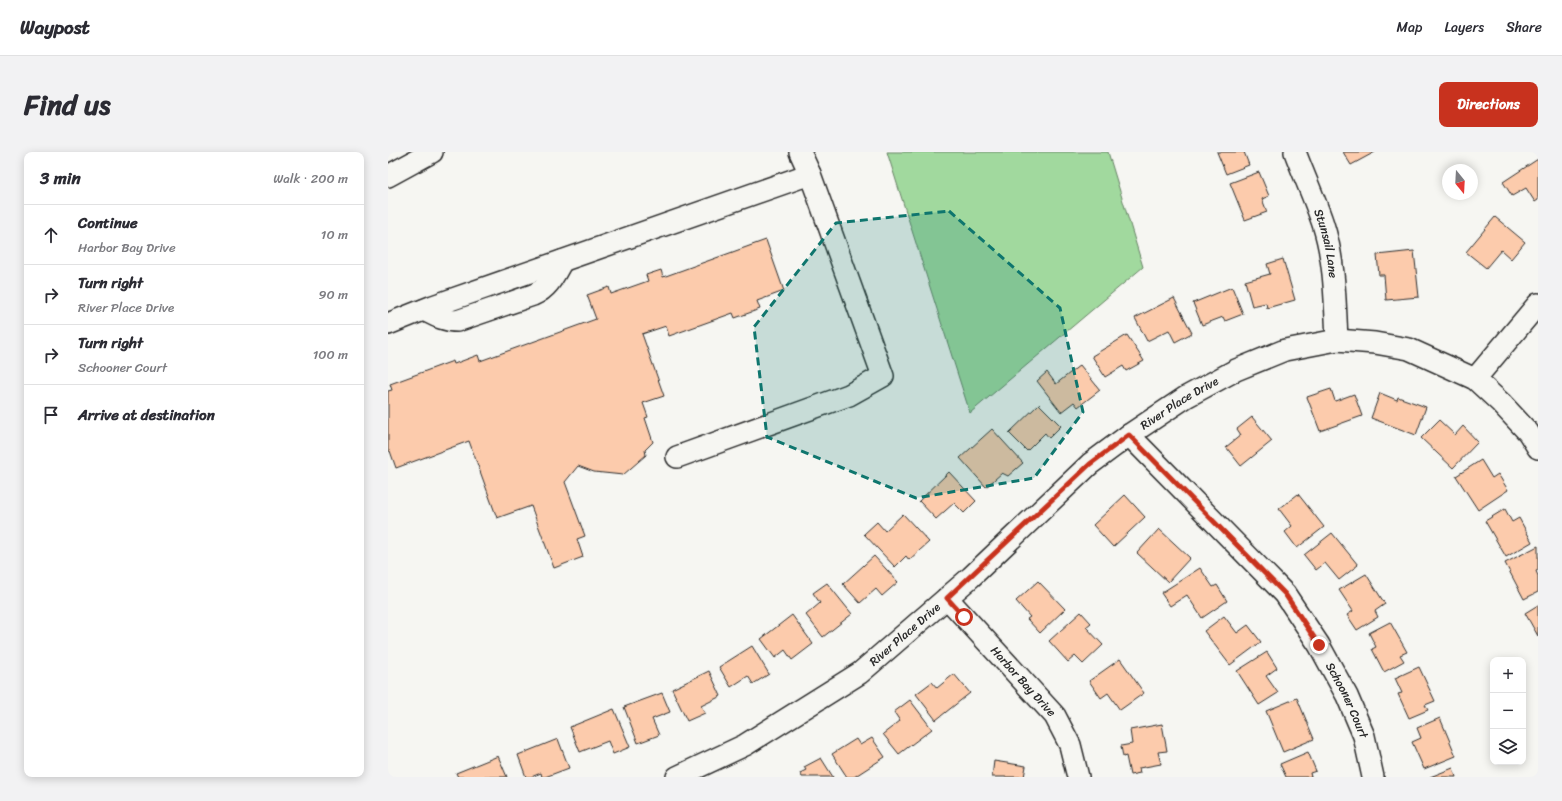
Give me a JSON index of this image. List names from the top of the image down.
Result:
{
  "streets": {
    "street": [
      "Stunsail Lane",
      "River Place Drive",
      "Harbor Bay Drive",
      "Schooner Court"
    ]
  },
  "crossings": [
    ["Stunsail Lane", "River Place Drive"],
    ["River Place Drive", "Harbor Bay Drive"],
    ["River Place Drive", "Schooner Court"]
  ],
  "north": "bottom",
  "page": {
    "header": "Waypost",
    "nav": ["Map", "Layers", "Share"],
    "title": "Find us",
    "buttons": "Directions",
    "heading": ["3 min", "Walk · 200 m"],
    "list": [
      ["Continue", "Harbor Bay Drive", "10 m"],
      ["Turn right", "River Place Drive", "90 m"],
      ["Turn right", "Schooner Court", "100 m"],
      "Arrive at destination"
    ],
    "map_buttons": ["+", "−"]
  }
}
